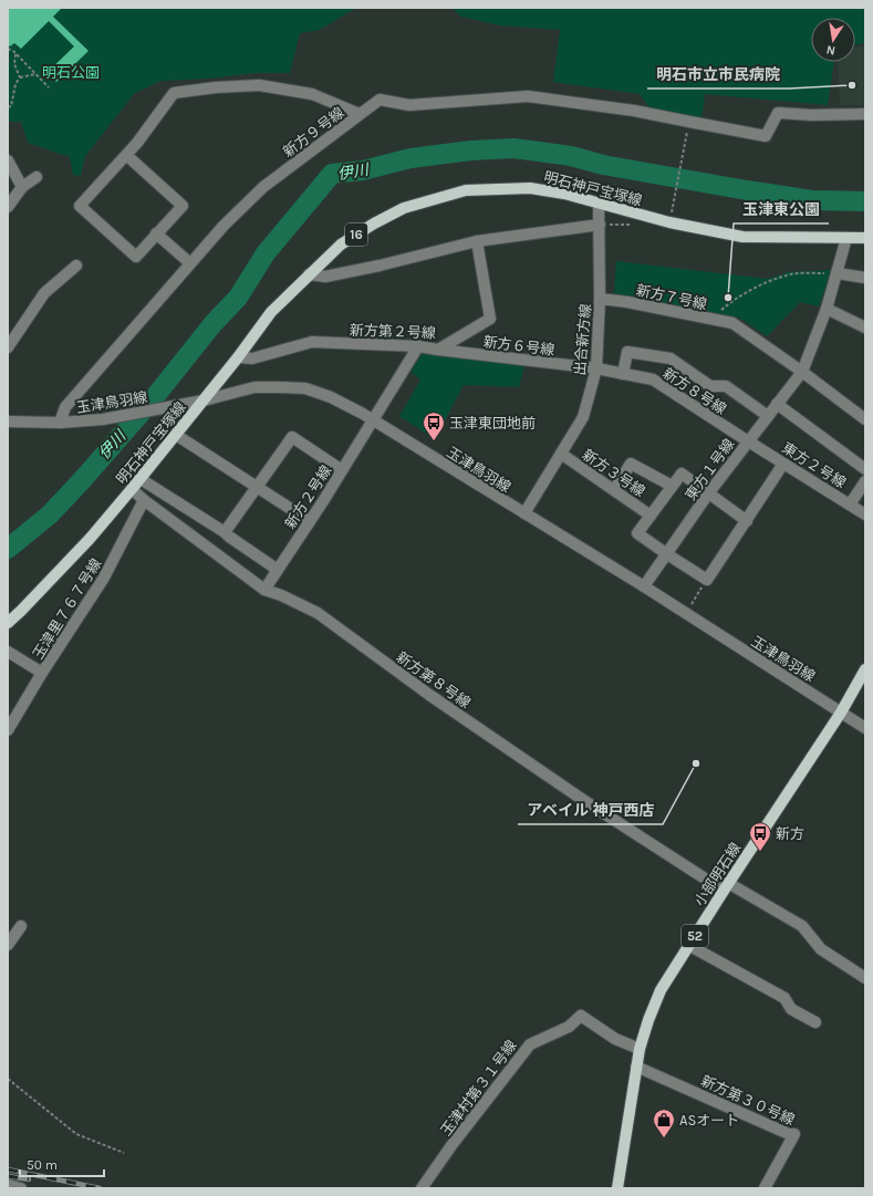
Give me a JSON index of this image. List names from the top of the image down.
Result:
{
  "streets": {
    "main road": [
      "明石神戸宝塚線",
      "16",
      "小部明石線",
      "52"
    ],
    "street": [
      "新方９号線",
      "新方７号線",
      "新方第２号線",
      "出合新方線",
      "新方６号線",
      "新方８号線",
      "玉津鳥羽線",
      "東方２号線",
      "東方１号線",
      "新方３号線",
      "新方２号線",
      "玉津里７６７号線",
      "新方第８号線",
      "玉津村第３１号線",
      "新方第３０号線"
    ]
  },
  "crossings": [
    ["新方９号線", "玉津鳥羽線"],
    ["明石神戸宝塚線", "新方第２号線"],
    ["明石神戸宝塚線", "出合新方線"],
    ["明石神戸宝塚線", "玉津鳥羽線"],
    ["明石神戸宝塚線", "東方１号線"],
    ["明石神戸宝塚線", "新方第８号線"],
    ["新方７号線", "出合新方線"],
    ["新方７号線", "東方１号線"],
    ["新方第２号線", "新方６号線"],
    ["新方第２号線", "新方２号線"],
    ["出合新方線", "新方６号線"],
    ["出合新方線", "新方８号線"],
    ["出合新方線", "玉津鳥羽線"],
    ["出合新方線", "新方３号線"],
    ["新方６号線", "新方８号線"],
    ["新方８号線", "東方２号線"],
    ["新方８号線", "東方１号線"],
    ["玉津鳥羽線", "東方１号線"],
    ["玉津鳥羽線", "新方２号線"],
    ["玉津鳥羽線", "小部明石線"],
    ["東方２号線", "東方１号線"],
    ["新方２号線", "新方第８号線"],
    ["玉津里７６７号線", "新方第８号線"],
    ["新方第８号線", "小部明石線"],
    ["小部明石線", "玉津村第３１号線"],
    ["小部明石線", "新方第３０号線"]
  ],
  "water": ["伊川"],
  "parks": ["明石公園"],
  "places": {
    "other": ["明石市立市民病院", "玉津東公園", "アベイル 神戸西店"],
    "bus stop": ["玉津東団地前", "新方"],
    "shop": ["ASオート"]
  },
  "scale_bar": "50 m",
  "north": "bottom"
}
